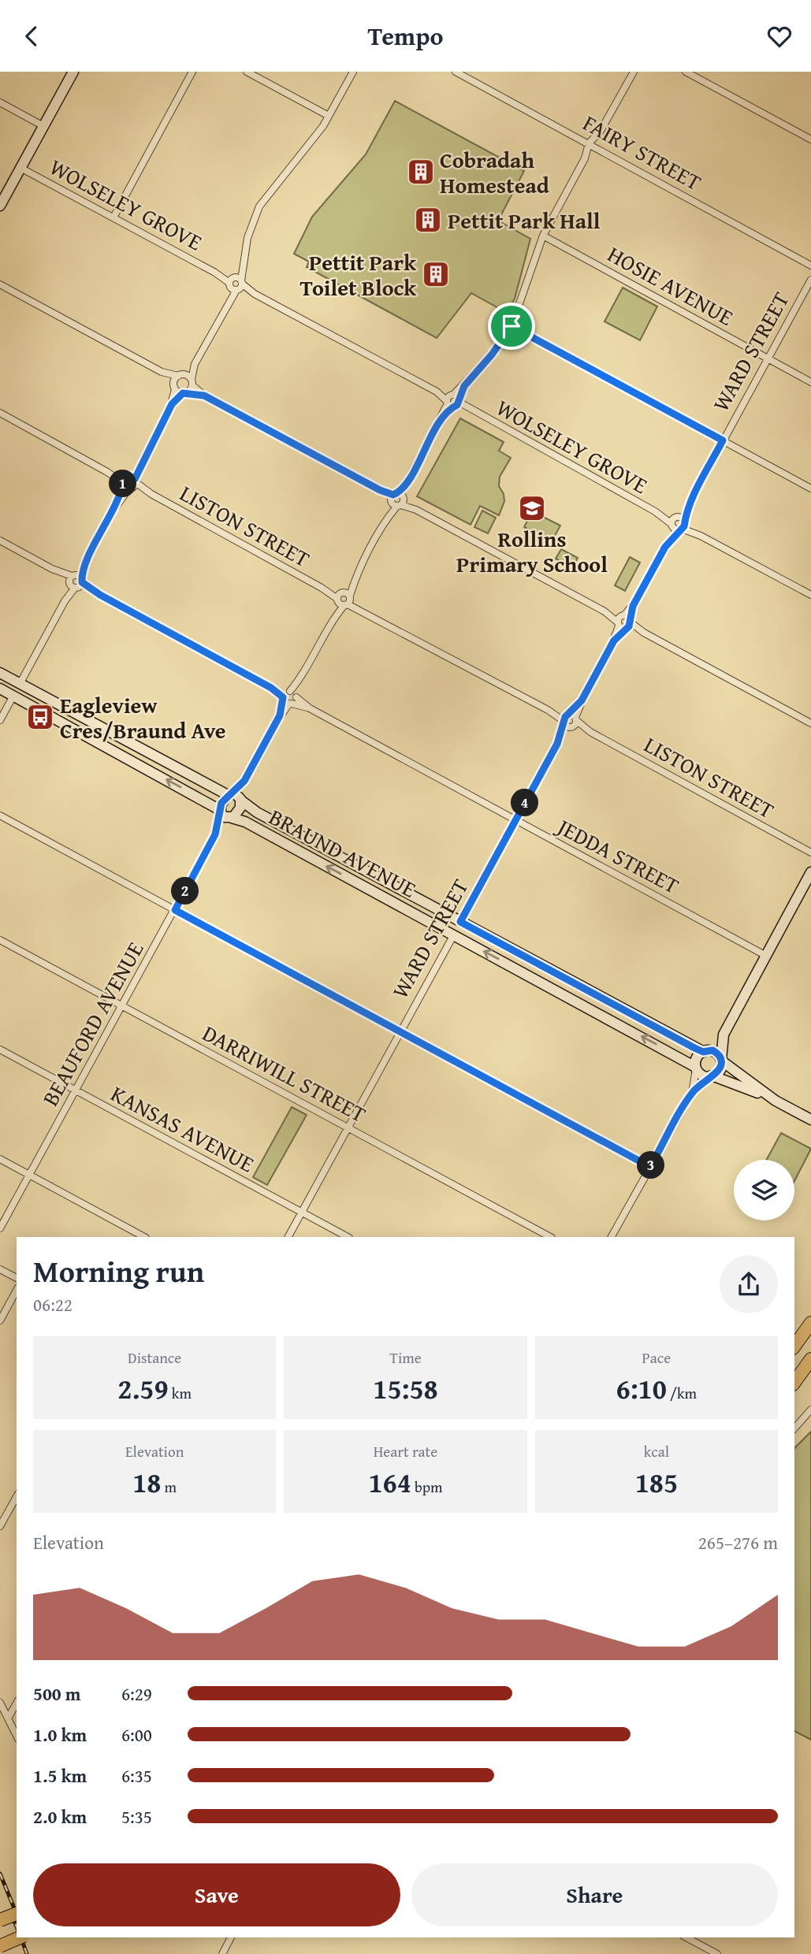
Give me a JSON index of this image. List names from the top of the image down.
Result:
{
  "streets": {
    "street": [
      "FAIRY STREET",
      "WOLSELEY GROVE",
      "HOSIE AVENUE",
      "WARD STREET",
      "LISTON STREET",
      "BRAUND AVENUE",
      "JEDDA STREET",
      "BEAUFORD AVENUE",
      "DARRIWILL STREET",
      "KANSAS AVENUE"
    ]
  },
  "crossings": [
    ["WOLSELEY GROVE", "WARD STREET"],
    ["HOSIE AVENUE", "WARD STREET"],
    ["WARD STREET", "LISTON STREET"],
    ["WARD STREET", "BRAUND AVENUE"],
    ["WARD STREET", "JEDDA STREET"],
    ["WARD STREET", "DARRIWILL STREET"],
    ["WARD STREET", "KANSAS AVENUE"],
    ["BRAUND AVENUE", "BEAUFORD AVENUE"],
    ["BEAUFORD AVENUE", "DARRIWILL STREET"],
    ["BEAUFORD AVENUE", "KANSAS AVENUE"]
  ],
  "places": {
    "building": ["Cobradah Homestead", "Pettit Park Hall", "Pettit Park Toilet Block"],
    "school or university": ["Rollins Primary School"],
    "bus stop": ["Eagleview Cres/Braund Ave"]
  },
  "page": {
    "header": "Tempo",
    "pins": [
      "1",
      "4",
      "2",
      "3"
    ],
    "heading": ["Morning run", "06:22"],
    "stats": [
      ["Distance", "2.59 km"],
      ["Time", "15:58"],
      ["Pace", "6:10 /km"],
      ["Elevation", "18 m"],
      ["Heart rate", "164 bpm"],
      ["kcal", "185"]
    ],
    "chart": ["Elevation", "265–276 m"],
    "list": [
      {
        "name": "500 m",
        "note": "6:29"
      },
      {
        "name": "1.0 km",
        "note": "6:00"
      },
      {
        "name": "1.5 km",
        "note": "6:35"
      },
      {
        "name": "2.0 km",
        "note": "5:35"
      }
    ],
    "buttons": ["Save", "Share"]
  }
}
